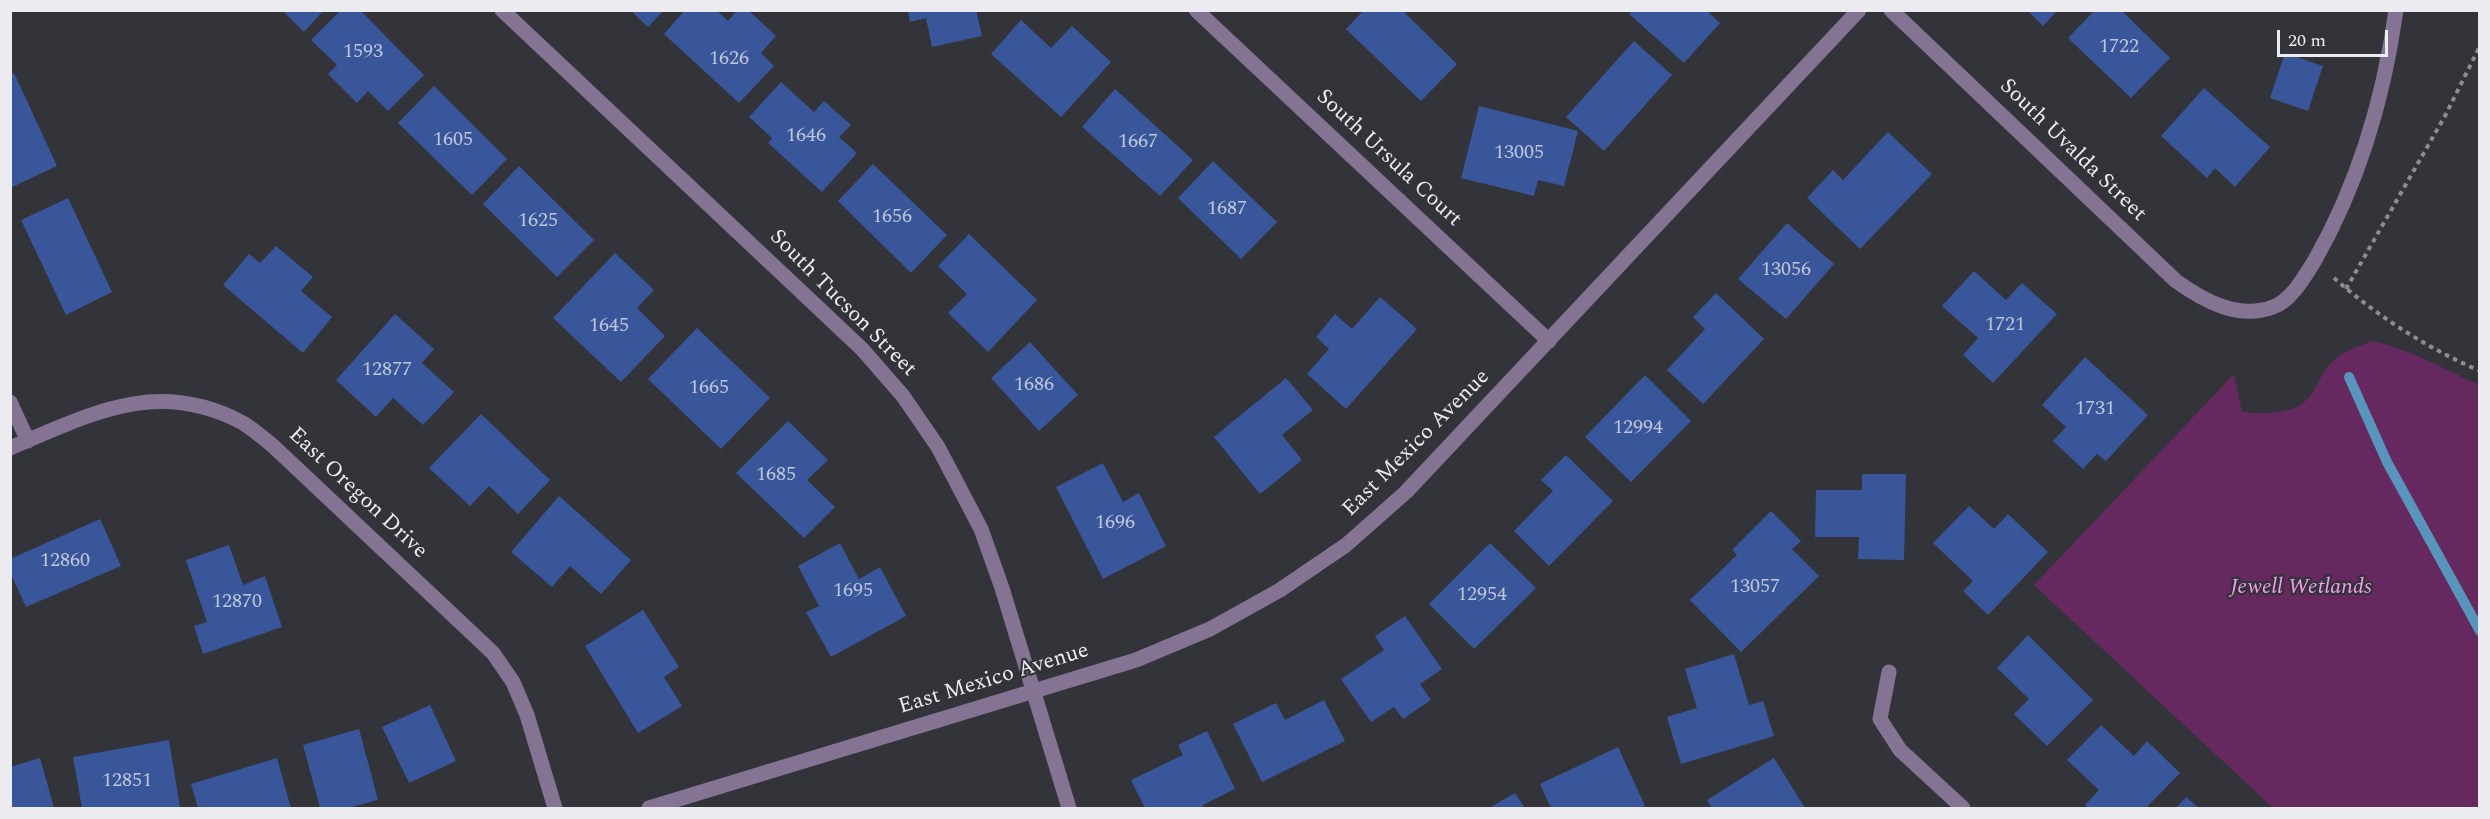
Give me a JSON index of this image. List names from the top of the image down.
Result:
{
  "streets": {
    "street": [
      "South Uvalda Street",
      "South Ursula Court",
      "South Tucson Street",
      "East Mexico Avenue",
      "East Oregon Drive"
    ]
  },
  "crossings": [
    ["South Ursula Court", "East Mexico Avenue"],
    ["South Tucson Street", "East Mexico Avenue"]
  ],
  "parks": ["Jewell Wetlands"],
  "house_numbers": [
    "1722",
    "1593",
    "1626",
    "1646",
    "1605",
    "1667",
    "13005",
    "1687",
    "1656",
    "1625",
    "13056",
    "1721",
    "1645",
    "12877",
    "1686",
    "1665",
    "1731",
    "12994",
    "1685",
    "1696",
    "12860",
    "13057",
    "1695",
    "12954",
    "12870",
    "12851"
  ],
  "scale_bar": "20 m"
}
